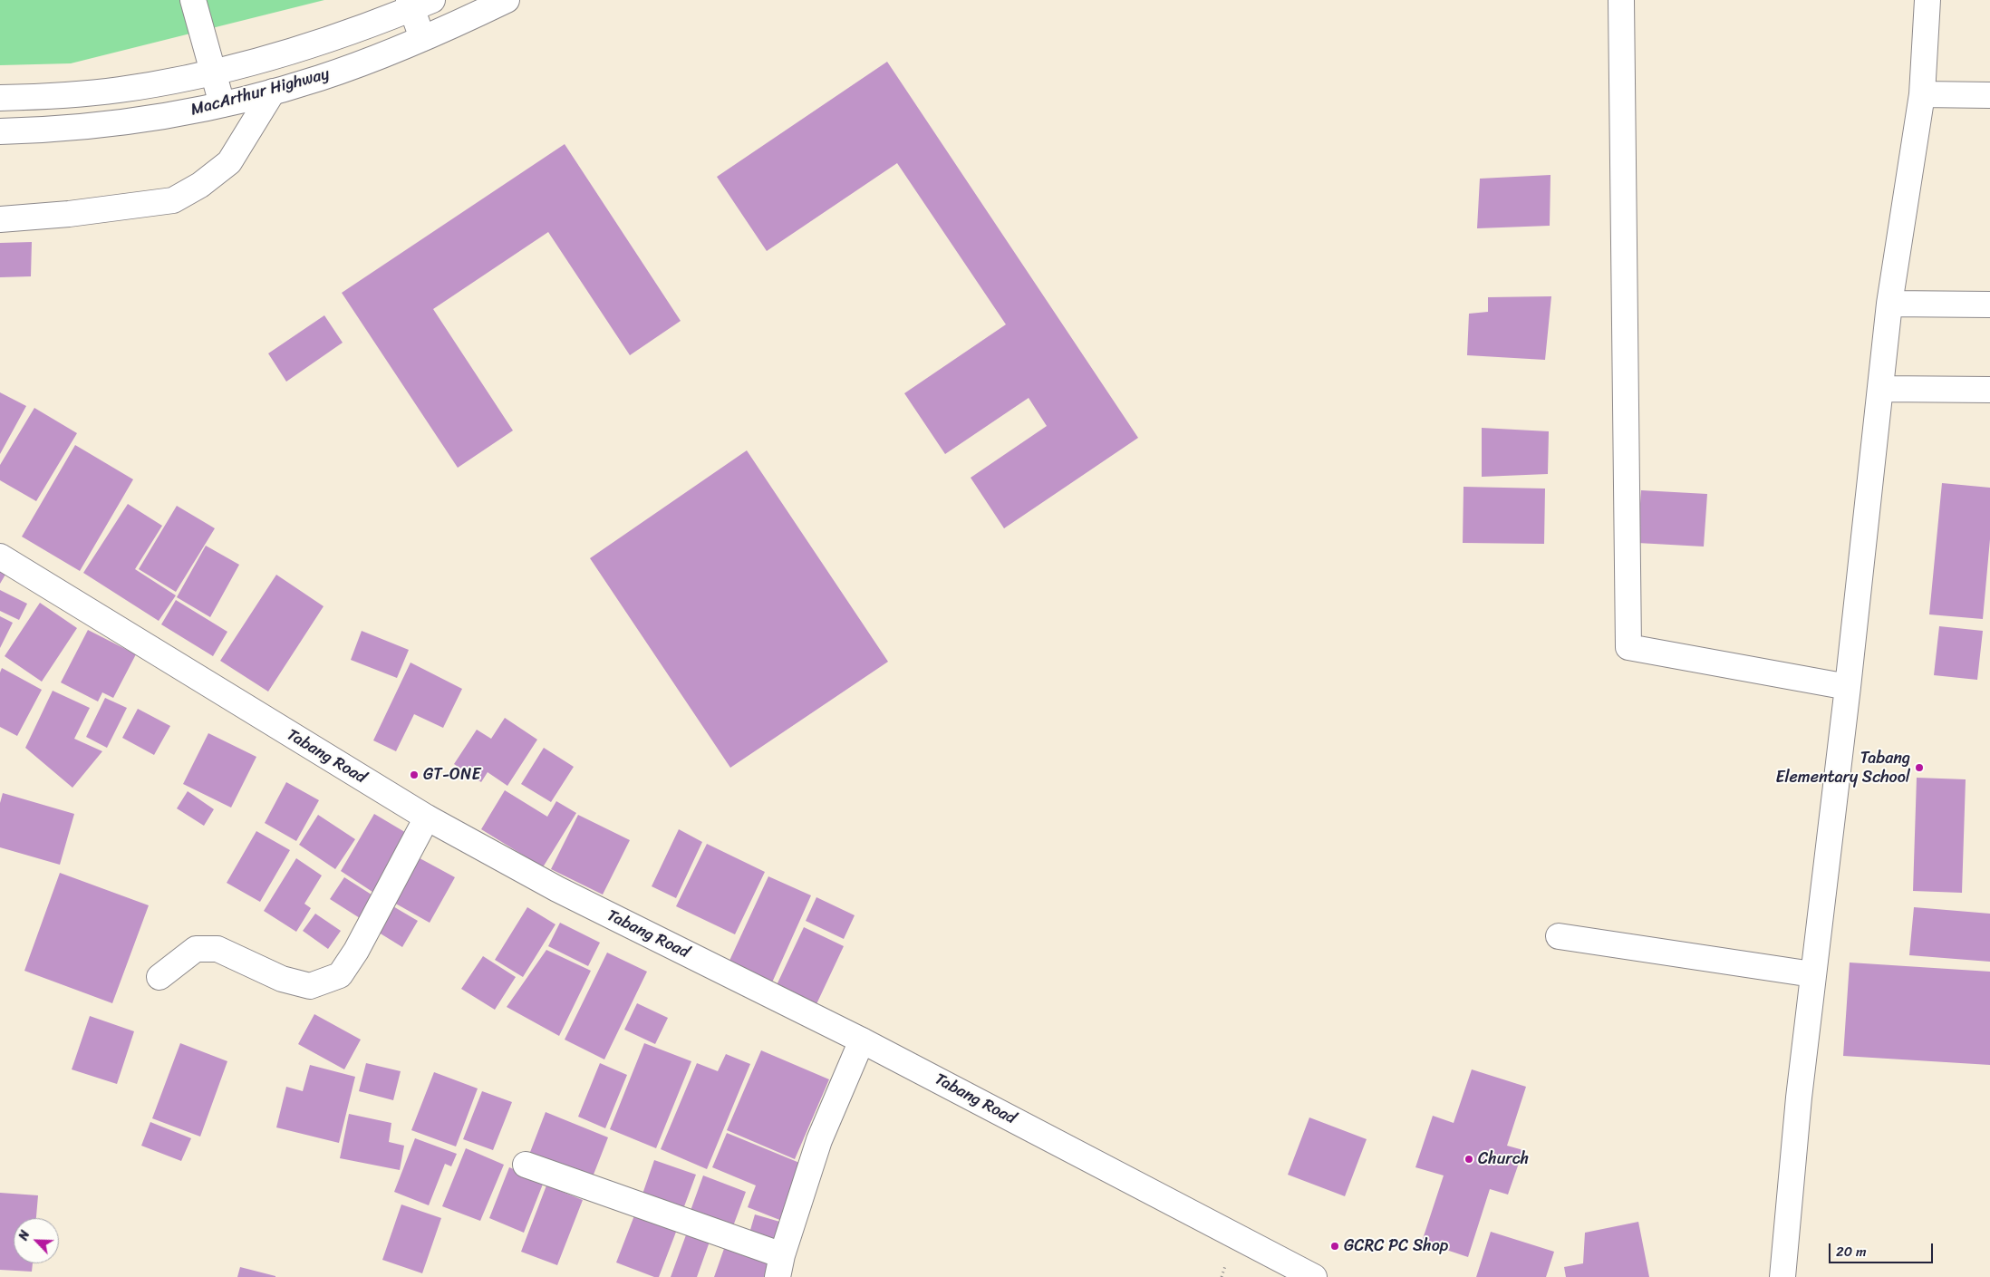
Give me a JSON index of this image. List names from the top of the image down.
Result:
{
  "streets": {
    "main road": ["MacArthur Highway", "Tabang Road"]
  },
  "places": [
    "Tabang Elementary School",
    "GT-ONE",
    "Church",
    "GCRC PC Shop"
  ],
  "scale_bar": "20 m",
  "north": "top left"
}
